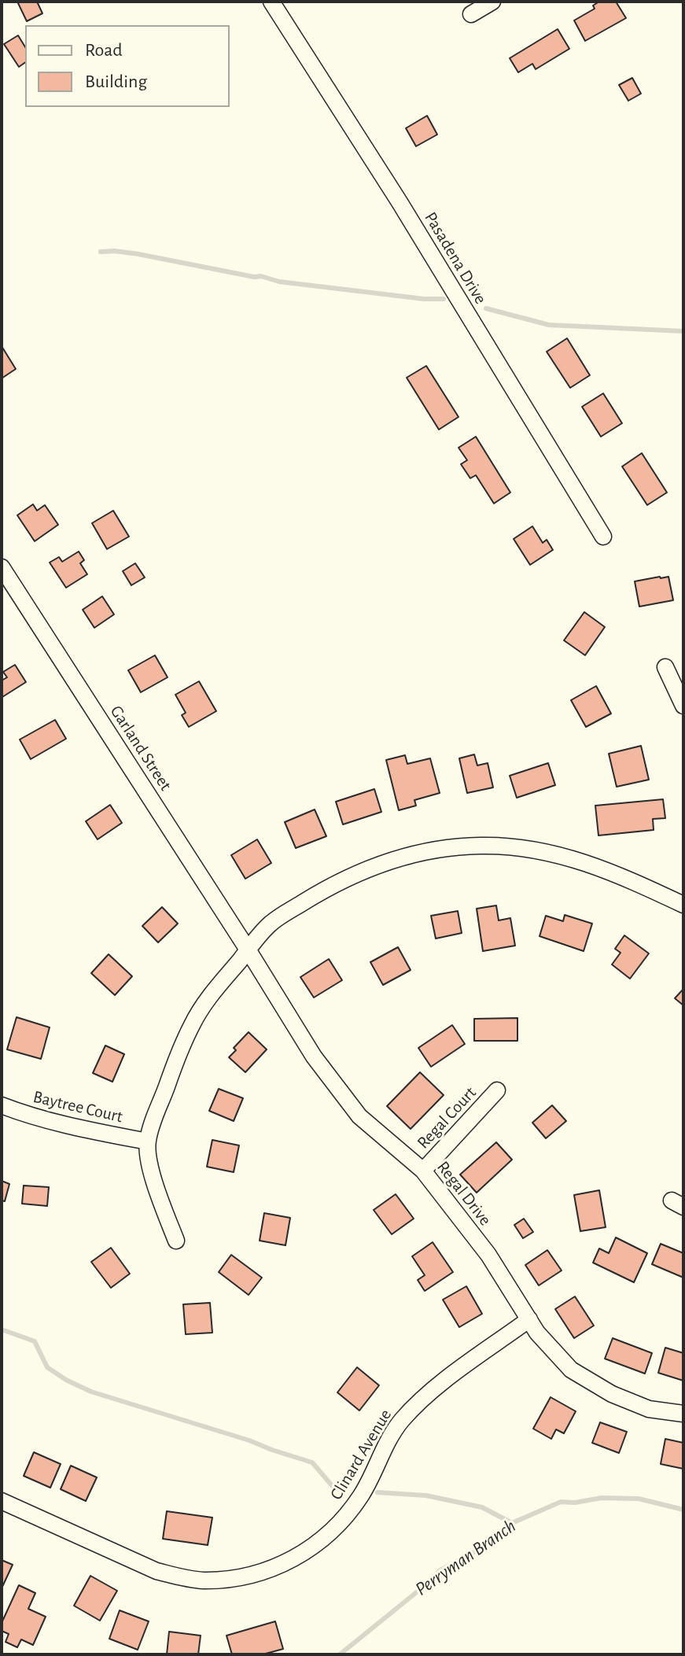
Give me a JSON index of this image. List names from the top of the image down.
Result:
{
  "streets": {
    "street": [
      "Pasadena Drive",
      "Garland Street",
      "Baytree Court",
      "Regal Court",
      "Regal Drive",
      "Clinard Avenue"
    ]
  },
  "crossings": [
    ["Garland Street", "Regal Drive"],
    ["Regal Court", "Regal Drive"],
    ["Regal Drive", "Clinard Avenue"]
  ],
  "water": ["Perryman Branch"],
  "legend": ["Road", "Building"]
}
